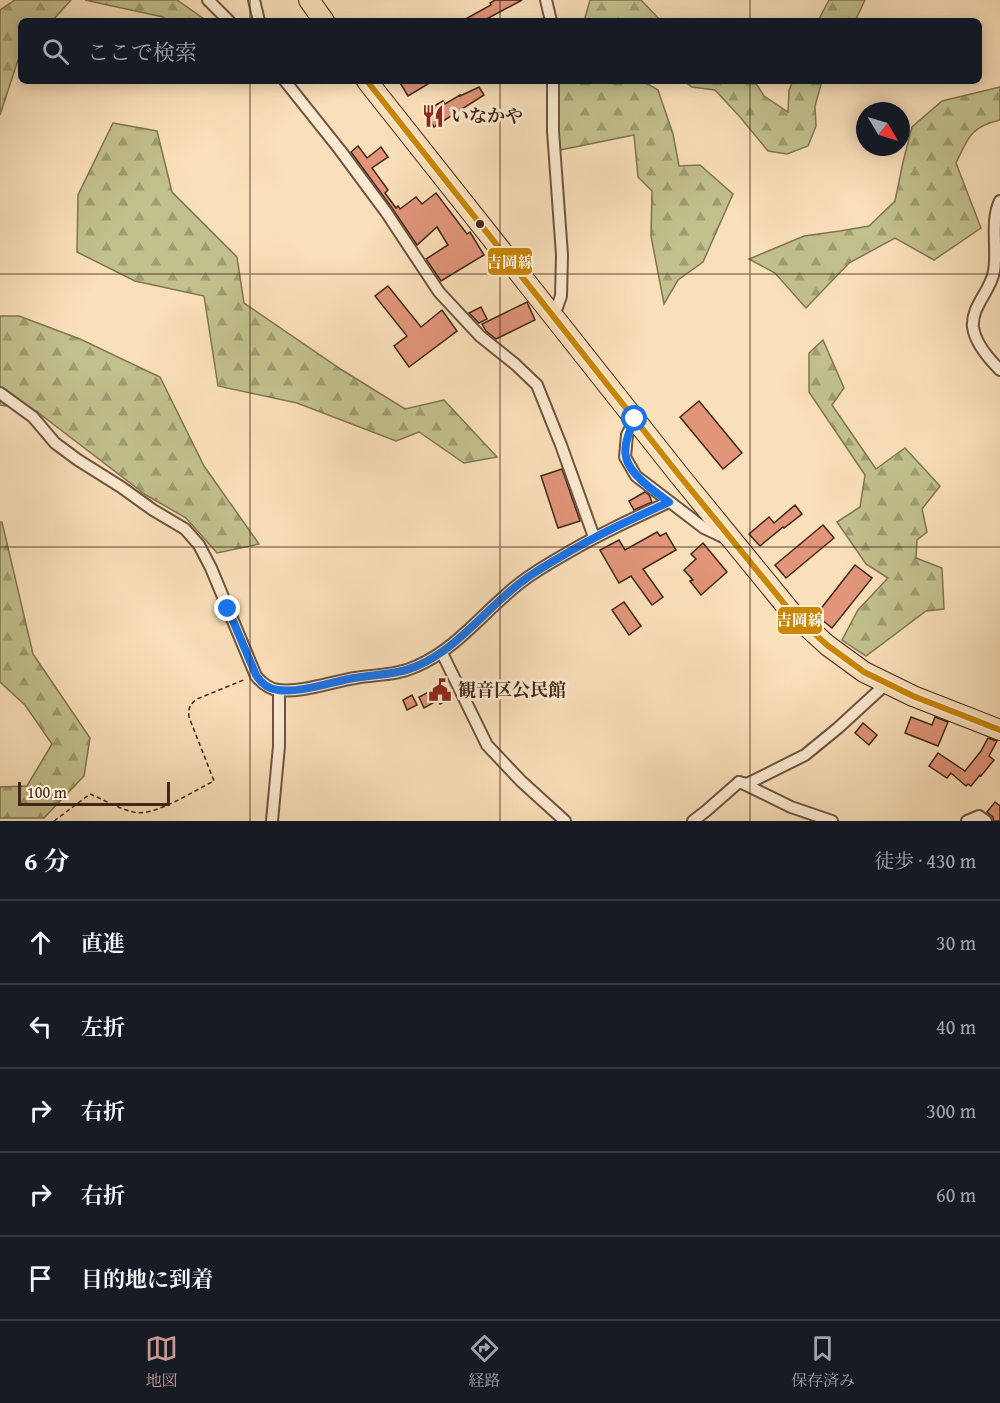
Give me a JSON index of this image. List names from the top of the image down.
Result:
{
  "places": {
    "restaurant": ["いなかや"],
    "public building": ["観音区公民館"]
  },
  "lines": ["transit line 吉岡線"],
  "scale_bar": "100 m",
  "north": "bottom right",
  "page": {
    "search": "ここで検索",
    "scale": "100 m",
    "heading": ["6 分", "徒歩 · 430 m"],
    "list": [
      ["直進", "30 m"],
      ["左折", "40 m"],
      ["右折", "300 m"],
      ["右折", "60 m"],
      "目的地に到着"
    ],
    "nav": ["地図", "経路", "保存済み"]
  }
}
